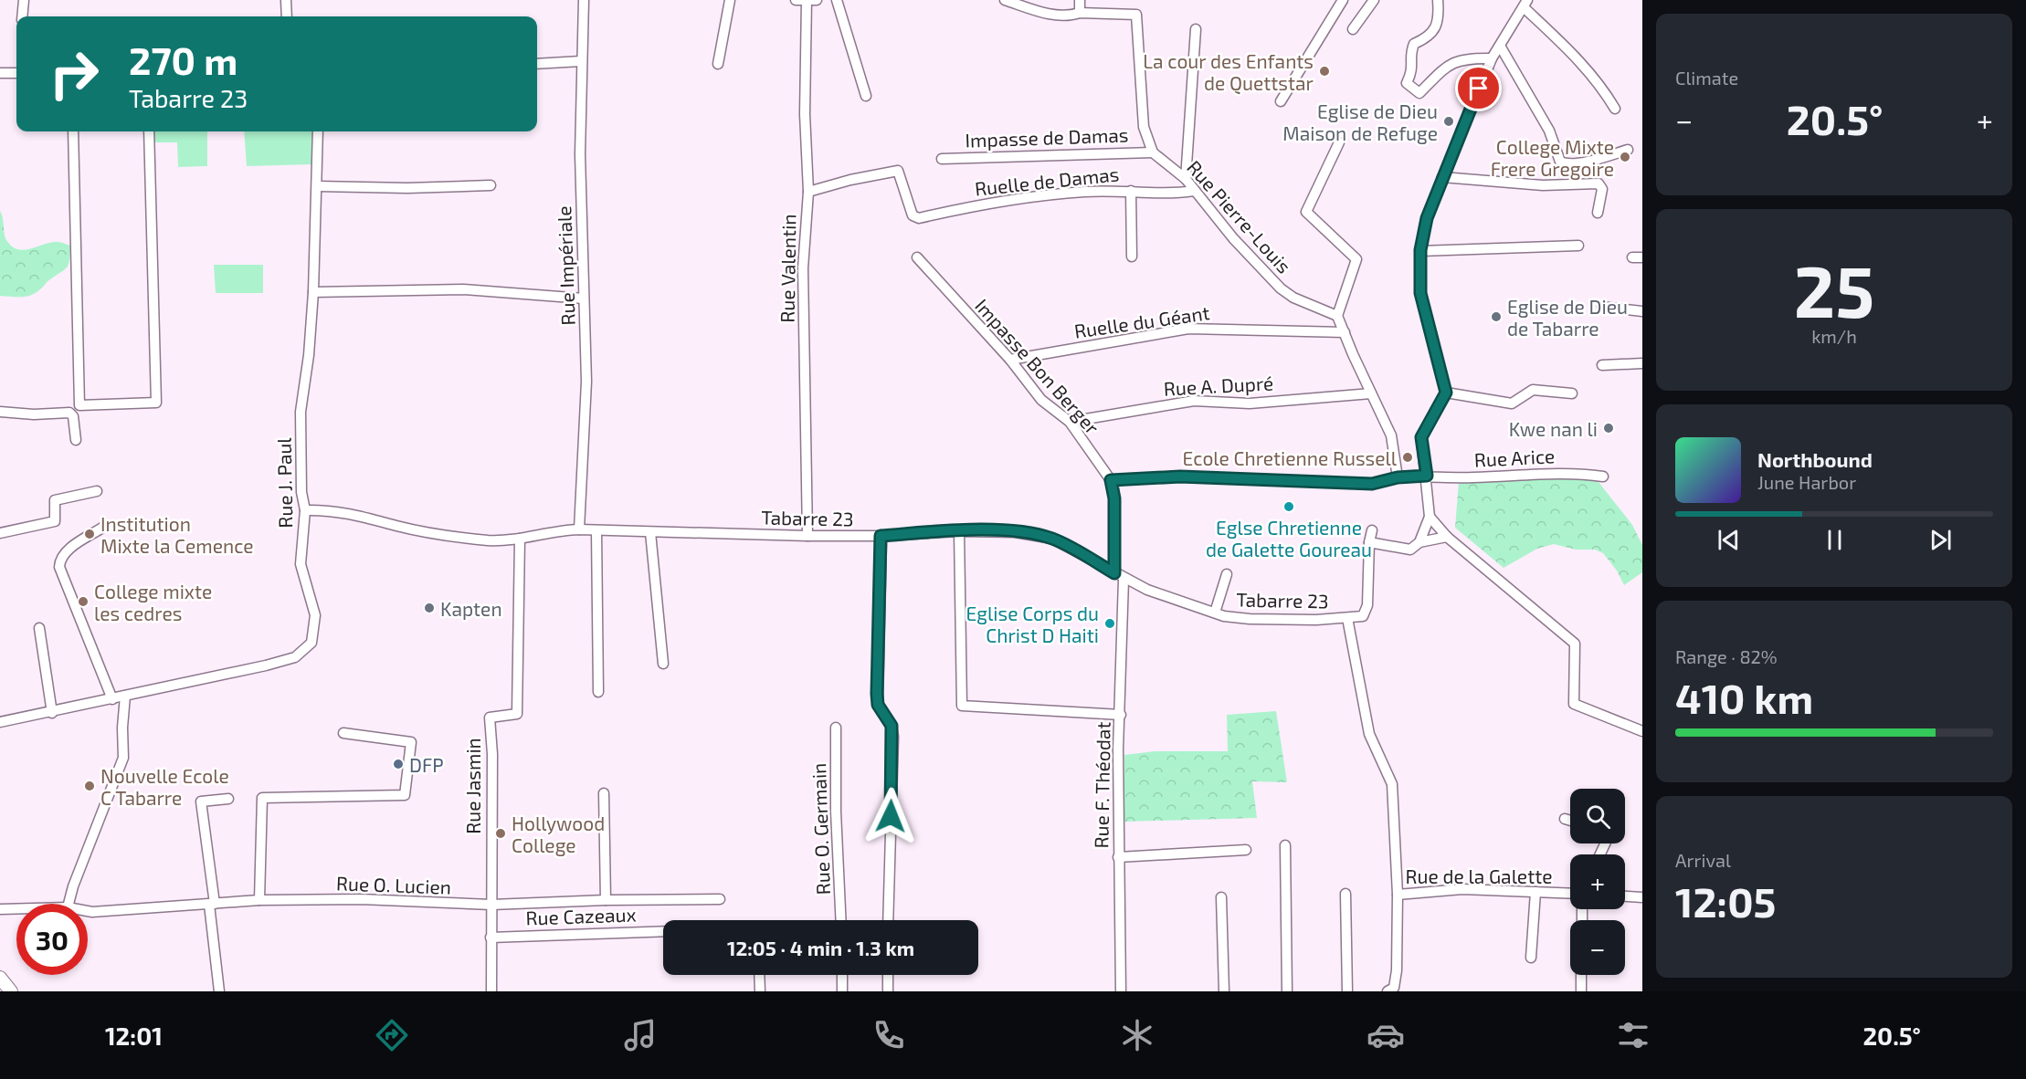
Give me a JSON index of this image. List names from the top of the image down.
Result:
{
  "streets": {
    "street": [
      "Impasse de Damas",
      "Ruelle de Damas",
      "Rue Pierre-Louis",
      "Rue Impériale",
      "Rue Valentin",
      "Ruelle du Géant",
      "Impasse Bon Berger",
      "Rue A. Dupré",
      "Rue Arice",
      "Rue J. Paul",
      "Tabarre 23",
      "Rue F. Théodat",
      "Rue Jasmin",
      "Rue O. Germain",
      "Rue de la Galette",
      "Rue O. Lucien",
      "Rue Cazeaux"
    ]
  },
  "crossings": [
    ["Impasse de Damas", "Rue Pierre-Louis"],
    ["Ruelle de Damas", "Rue Pierre-Louis"],
    ["Ruelle de Damas", "Rue Valentin"],
    ["Rue Impériale", "Tabarre 23"],
    ["Rue Valentin", "Tabarre 23"],
    ["Ruelle du Géant", "Impasse Bon Berger"],
    ["Impasse Bon Berger", "Rue A. Dupré"],
    ["Impasse Bon Berger", "Tabarre 23"],
    ["Rue J. Paul", "Tabarre 23"],
    ["Tabarre 23", "Rue F. Théodat"],
    ["Tabarre 23", "Rue Jasmin"],
    ["Tabarre 23", "Rue de la Galette"],
    ["Rue Jasmin", "Rue O. Lucien"],
    ["Rue Jasmin", "Rue Cazeaux"]
  ],
  "places": [
    "La cour des Enfants de Quettstar",
    "Eglise de Dieu Maison de Refuge",
    "College Mixte Frere Gregoire",
    "Eglise de Dieu de Tabarre",
    "Kwe nan li",
    "Ecole Chretienne Russell",
    "Eglse Chretienne de Galette Goureau",
    "Institution Mixte la Cemence",
    "College mixte les cedres",
    "Kapten",
    "Eglise Corps du Christ D Haiti",
    "DFP",
    "Nouvelle Ecole C Tabarre",
    "Hollywood College"
  ],
  "page": {
    "tile": [
      "Climate",
      ["25", "km/h"],
      ["Range · 82%", "410 km"],
      ["Arrival", "12:05"]
    ],
    "turn": ["270 m", "Tabarre 23"],
    "heat": ["−", "20.5°", "+"],
    "song": ["Northbound", "June Harbor"],
    "map_buttons": ["+", "−"],
    "limit": "30",
    "trip": "12:05 · 4 min · 1.3 km",
    "tabs": ["12:01", "20.5°"]
  }
}
